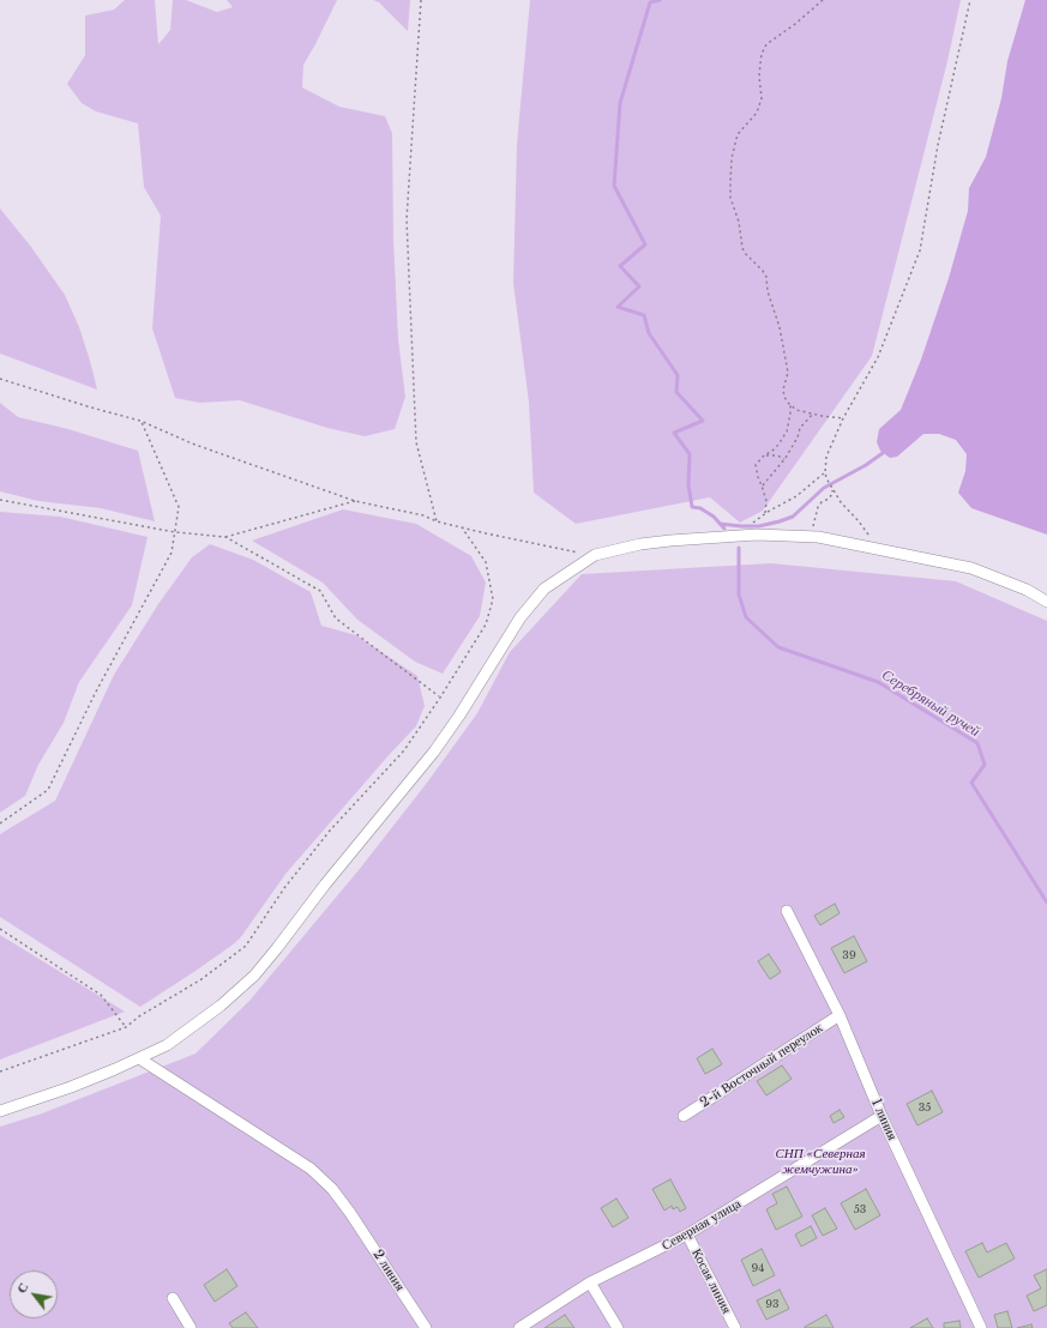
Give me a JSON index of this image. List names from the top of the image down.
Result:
{
  "streets": {
    "street": [
      "2-й Восточный переулок",
      "1 линия",
      "Северная улица",
      "2 линия",
      "Косая линия"
    ]
  },
  "crossings": [
    ["2-й Восточный переулок", "1 линия"],
    ["1 линия", "Северная улица"],
    ["Северная улица", "Косая линия"]
  ],
  "water": ["Серебряный ручей"],
  "parks": ["СНП «Северная жемчужина»"],
  "house_numbers": [
    "39",
    "35",
    "53",
    "94",
    "93"
  ],
  "north": "top left"
}
